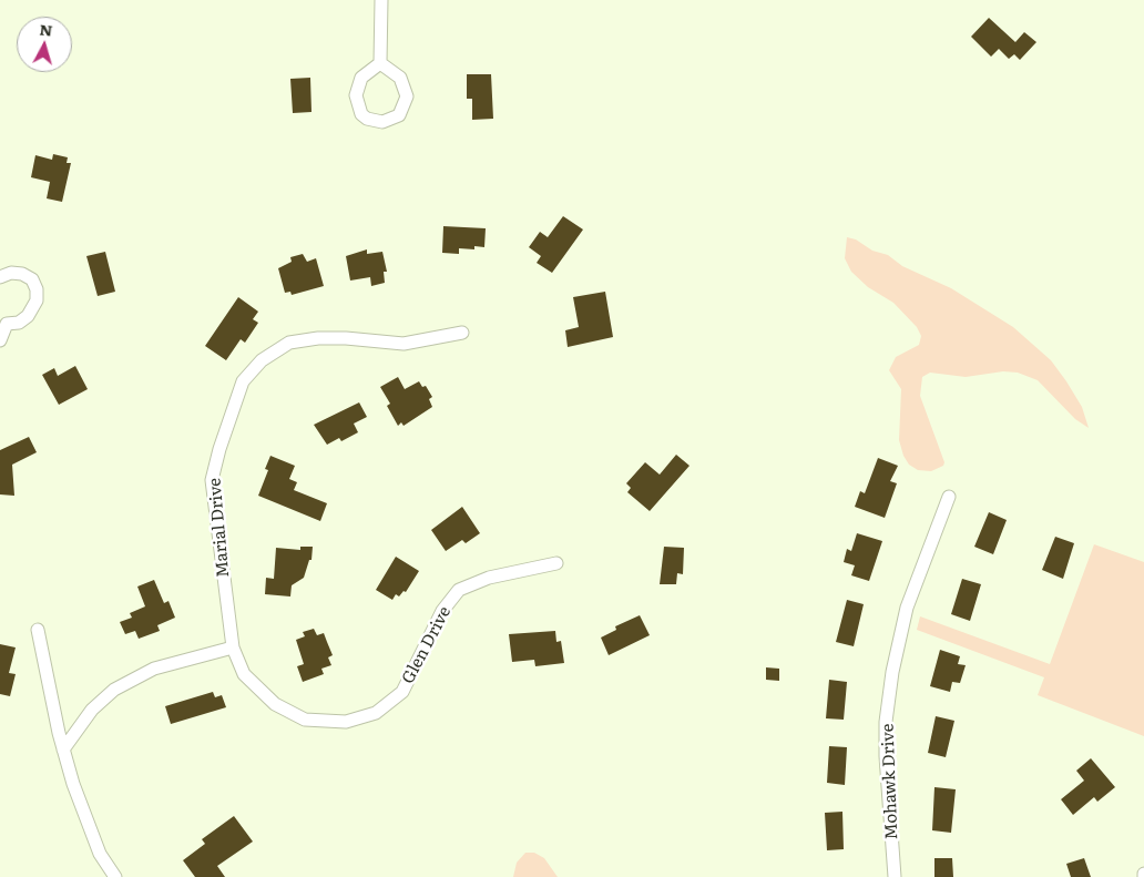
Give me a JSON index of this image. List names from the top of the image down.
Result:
{
  "streets": {
    "street": ["Marial Drive", "Glen Drive", "Mohawk Drive"]
  },
  "crossings": [
    ["Marial Drive", "Glen Drive"]
  ],
  "north": "top"
}
